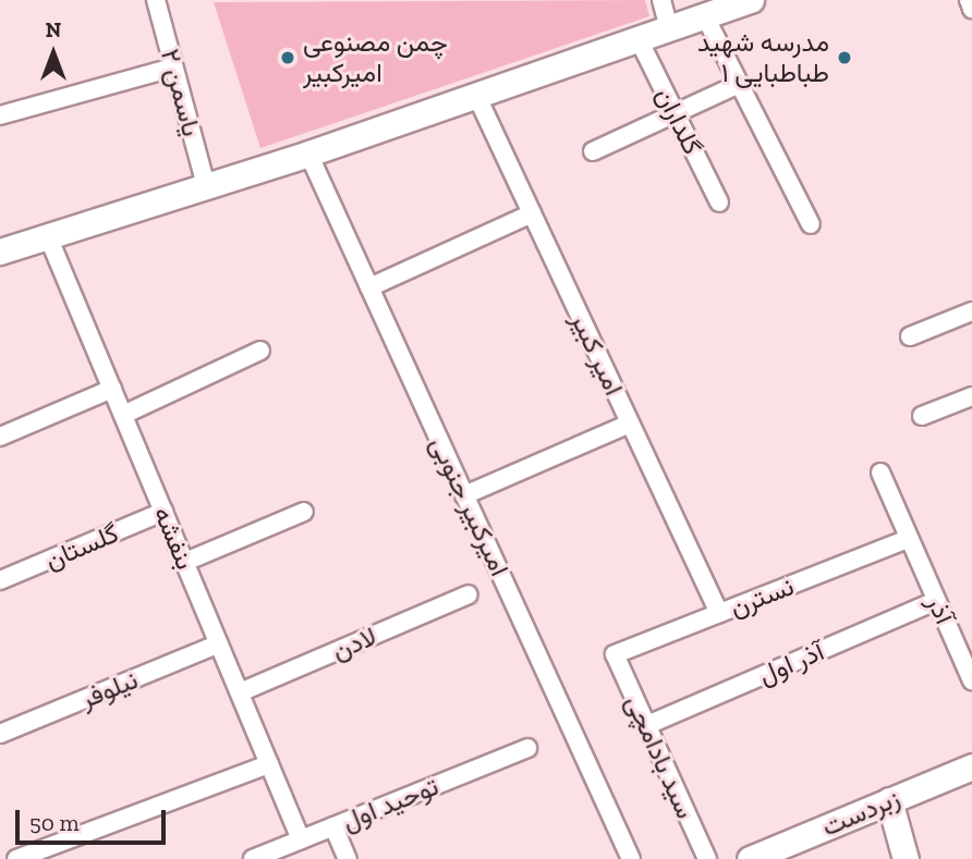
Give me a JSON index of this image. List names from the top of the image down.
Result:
{
  "streets": {
    "main road": ["زبردست"],
    "street": [
      "یاسمن ۲",
      "گلداران",
      "امیر کبیر",
      "امیرکبیر جنوبی",
      "بنفشه",
      "گلستان",
      "نسترن",
      "آذر",
      "لادن",
      "آذر اول",
      "نیلوفر",
      "سید بادامچی",
      "توحید اول"
    ]
  },
  "crossings": [
    ["امیر کبیر", "نسترن"],
    ["بنفشه", "گلستان"],
    ["بنفشه", "لادن"],
    ["بنفشه", "نیلوفر"],
    ["بنفشه", "توحید اول"],
    ["نسترن", "آذر"],
    ["نسترن", "سید بادامچی"],
    ["آذر", "آذر اول"],
    ["آذر اول", "سید بادامچی"]
  ],
  "places": ["چمن مصنوعی امیرکبیر", "مدرسه شهید طباطبایی ۱"],
  "scale_bar": "50 m",
  "north": "top"
}
